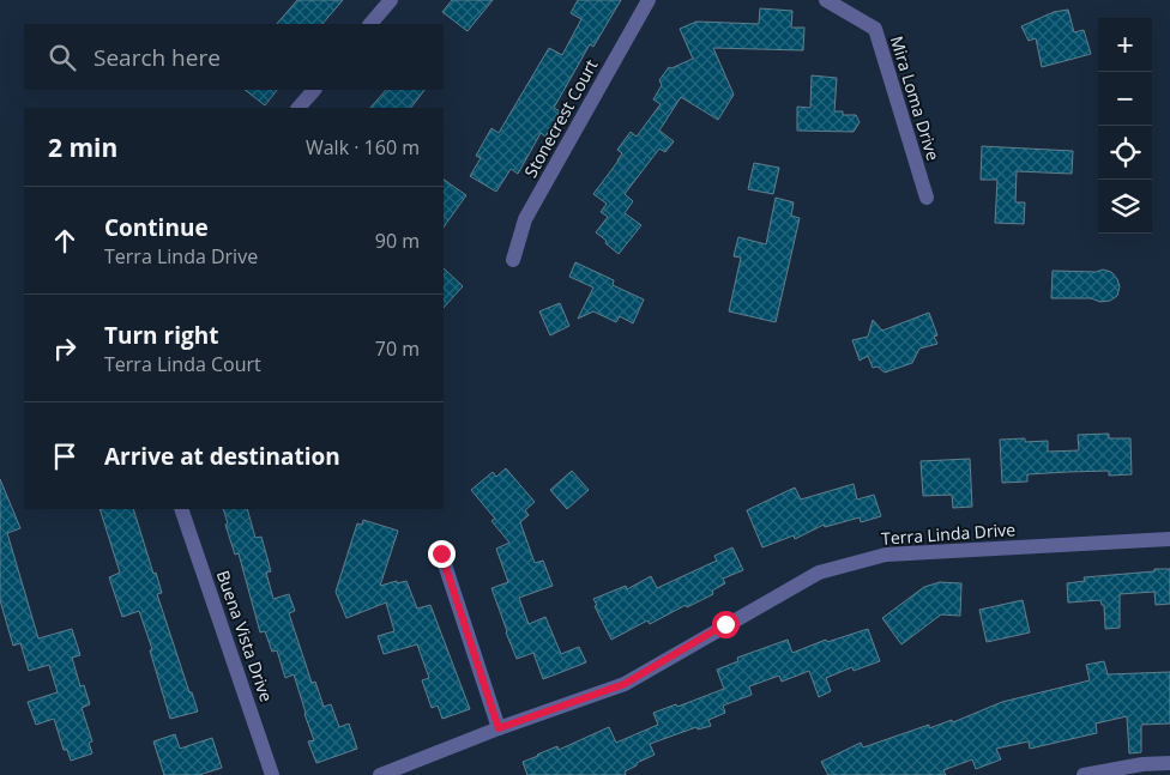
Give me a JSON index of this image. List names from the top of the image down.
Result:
{
  "streets": {
    "street": [
      "Mira Loma Drive",
      "Stonecrest Court",
      "Terra Linda Drive",
      "Buena Vista Drive"
    ]
  },
  "page": {
    "map_buttons": ["+", "−"],
    "search": "Search here",
    "heading": ["2 min", "Walk · 160 m"],
    "list": [
      ["Continue", "Terra Linda Drive", "90 m"],
      ["Turn right", "Terra Linda Court", "70 m"],
      "Arrive at destination"
    ]
  }
}
